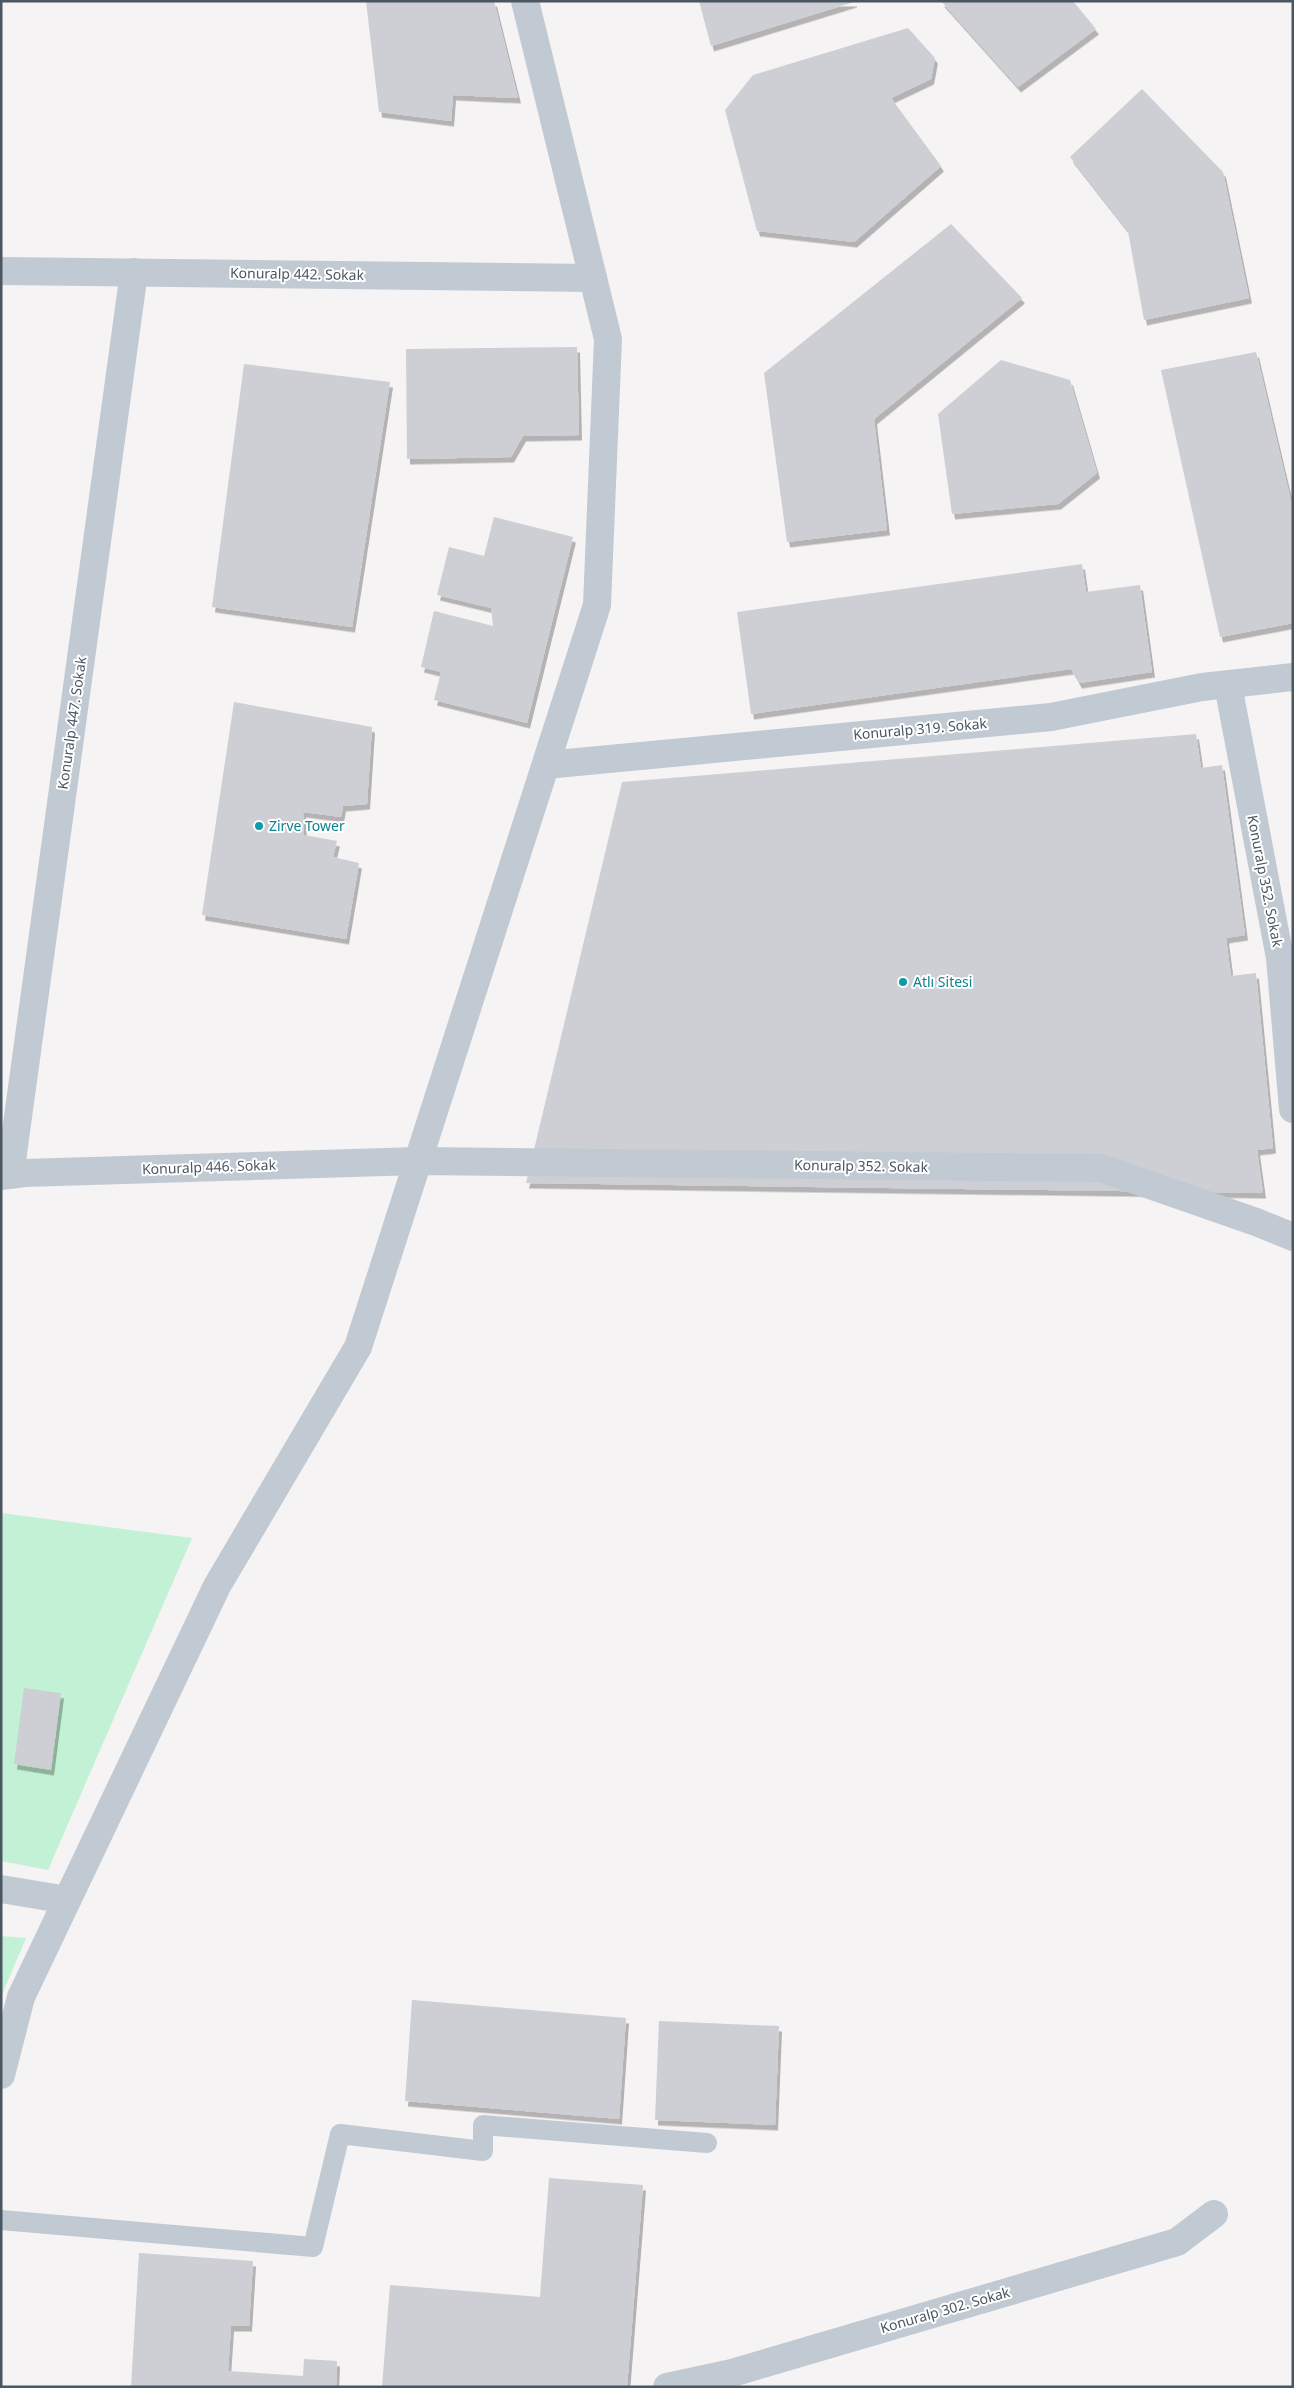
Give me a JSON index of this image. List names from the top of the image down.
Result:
{
  "streets": {
    "street": [
      "Konuralp 442. Sokak",
      "Konuralp 447. Sokak",
      "Konuralp 319. Sokak",
      "Konuralp 352. Sokak",
      "Konuralp 446. Sokak",
      "Konuralp 302. Sokak"
    ]
  },
  "crossings": [
    ["Konuralp 442. Sokak", "Konuralp 447. Sokak"],
    ["Konuralp 447. Sokak", "Konuralp 446. Sokak"],
    ["Konuralp 319. Sokak", "Konuralp 352. Sokak"],
    ["Konuralp 352. Sokak", "Konuralp 446. Sokak"]
  ],
  "places": ["Zirve Tower", "Atlı Sitesi"]
}
